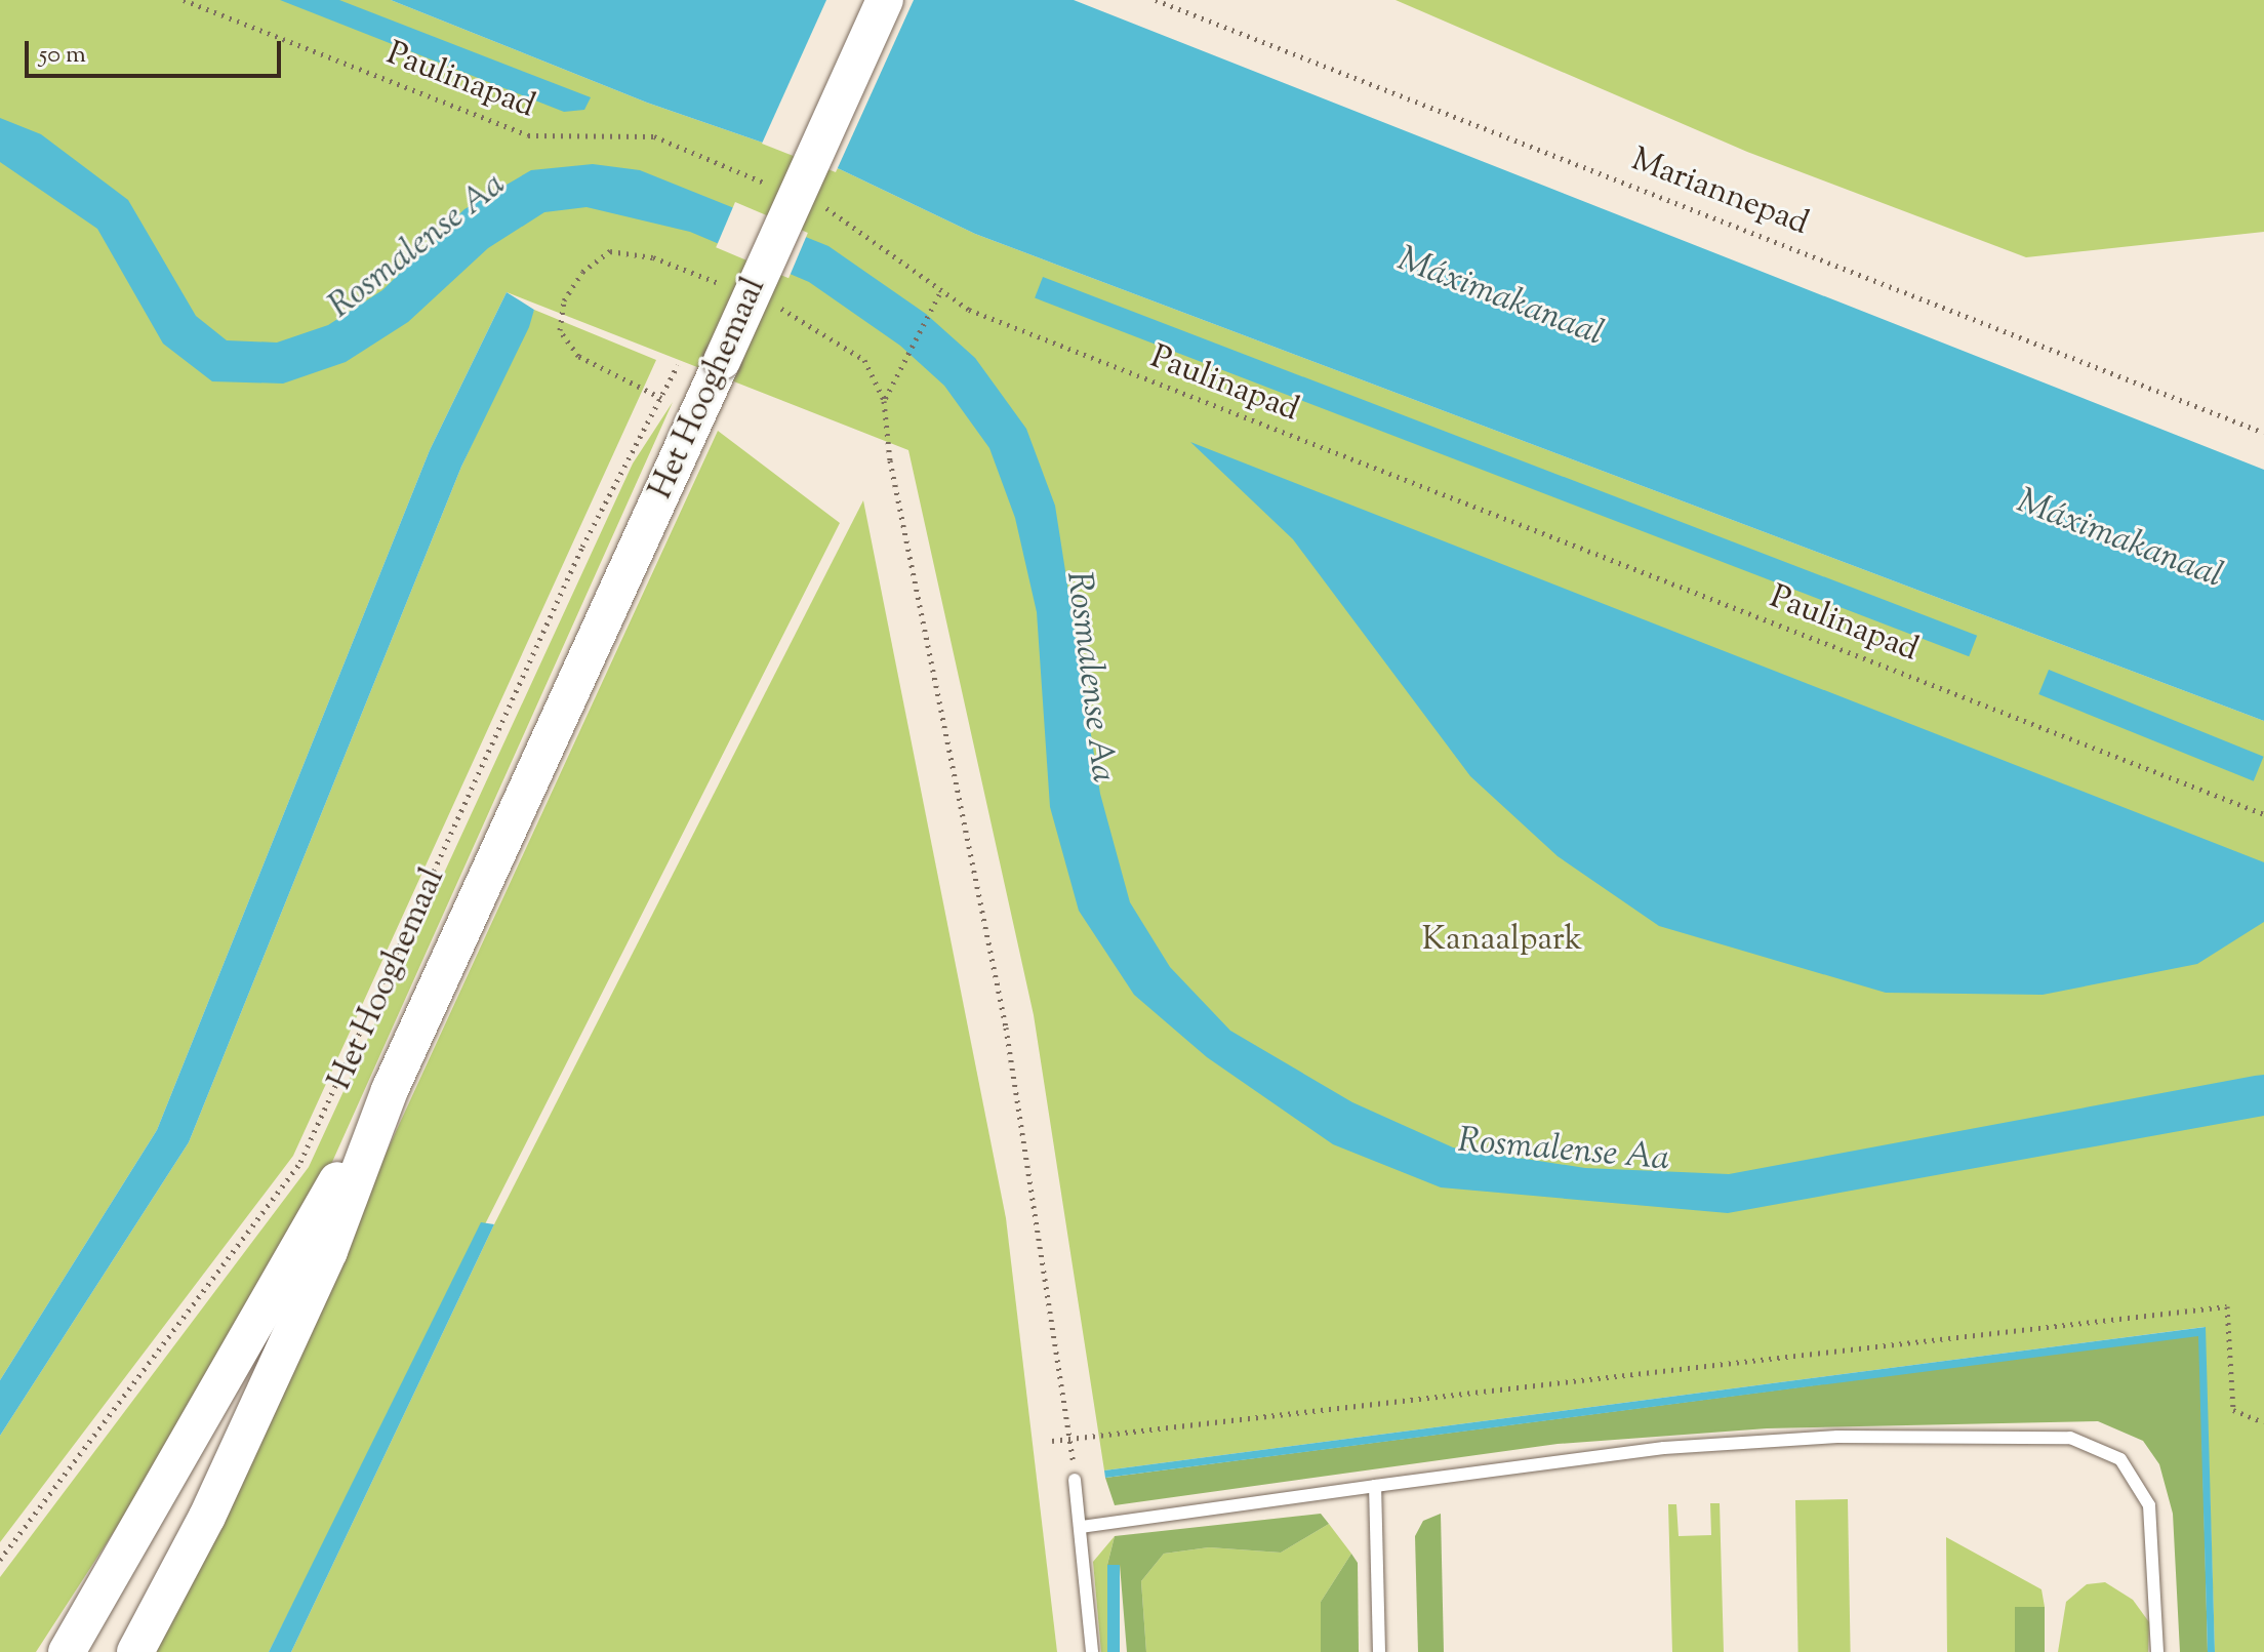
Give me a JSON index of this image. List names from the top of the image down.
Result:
{
  "streets": {
    "street": ["Het Hooghemaal"],
    "path": ["Paulinapad", "Mariannepad"]
  },
  "water": ["Rosmalense Aa", "Máximakanaal"],
  "parks": ["Kanaalpark"],
  "scale_bar": "50 m"
}
